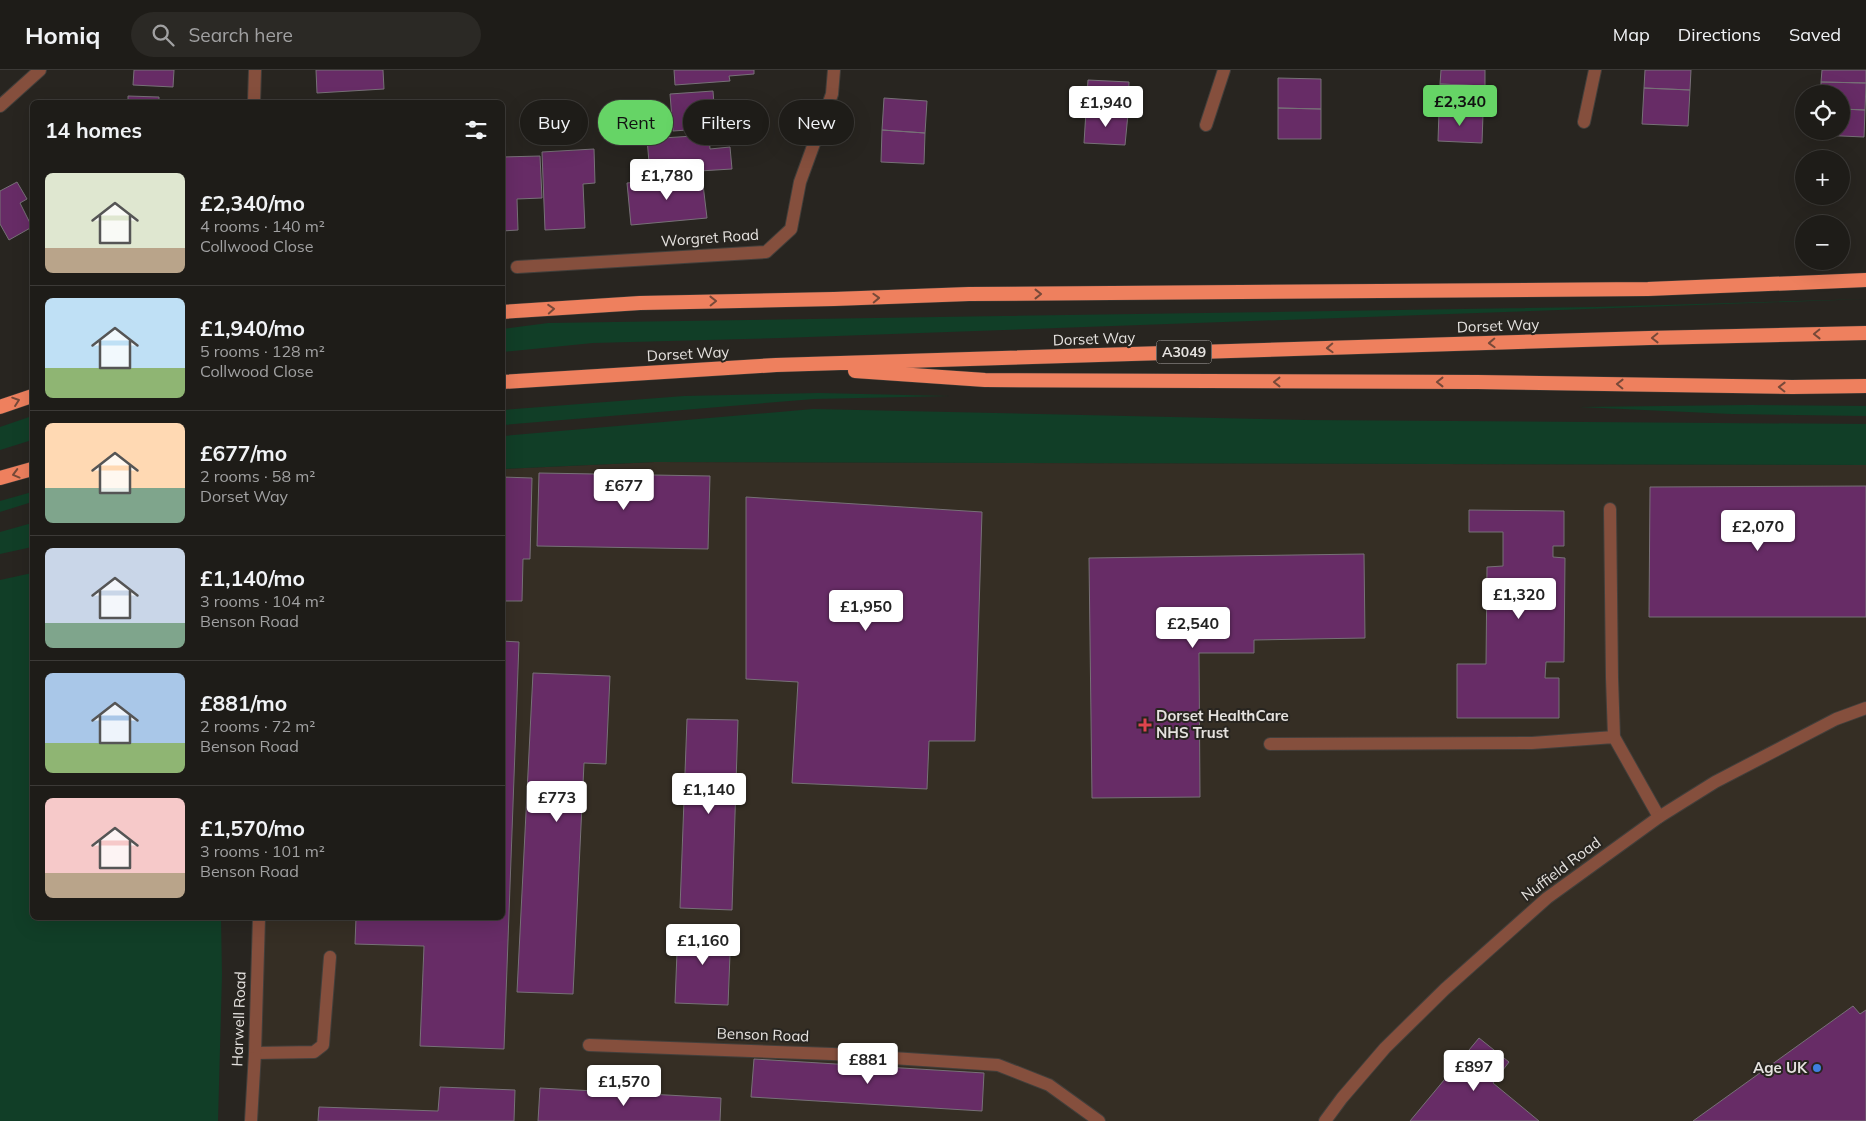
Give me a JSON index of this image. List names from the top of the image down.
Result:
{
  "streets": {
    "highway": ["Dorset Way", "A3049"],
    "street": [
      "Worgret Road",
      "Nuffield Road",
      "Harwell Road",
      "Benson Road"
    ]
  },
  "crossings": [
    ["Dorset Way", "A3049"]
  ],
  "places": {
    "health": ["Dorset HealthCare NHS Trust"],
    "other": ["Age UK"]
  },
  "page": {
    "header": "Homiq",
    "search": "Search here",
    "nav": ["Map", "Directions", "Saved"],
    "map_buttons": ["+", "−"],
    "price": [
      "£2,340",
      "£1,940",
      "£1,780",
      "£677",
      "£2,070",
      "£1,320",
      "£1,950",
      "£2,540",
      "£1,140",
      "£773",
      "£1,160",
      "£881",
      "£897",
      "£1,570"
    ],
    "chip": [
      "Buy",
      "Rent",
      "Filters",
      "New"
    ],
    "heading": "14 homes",
    "list": [
      {
        "name": "£2,340/mo",
        "note": "4 rooms · 140 m² · Collwood Close"
      },
      {
        "name": "£1,940/mo",
        "note": "5 rooms · 128 m² · Collwood Close"
      },
      {
        "name": "£677/mo",
        "note": "2 rooms · 58 m² · Dorset Way"
      },
      {
        "name": "£1,140/mo",
        "note": "3 rooms · 104 m² · Benson Road"
      },
      {
        "name": "£881/mo",
        "note": "2 rooms · 72 m² · Benson Road"
      },
      {
        "name": "£1,570/mo",
        "note": "3 rooms · 101 m² · Benson Road"
      }
    ]
  }
}
